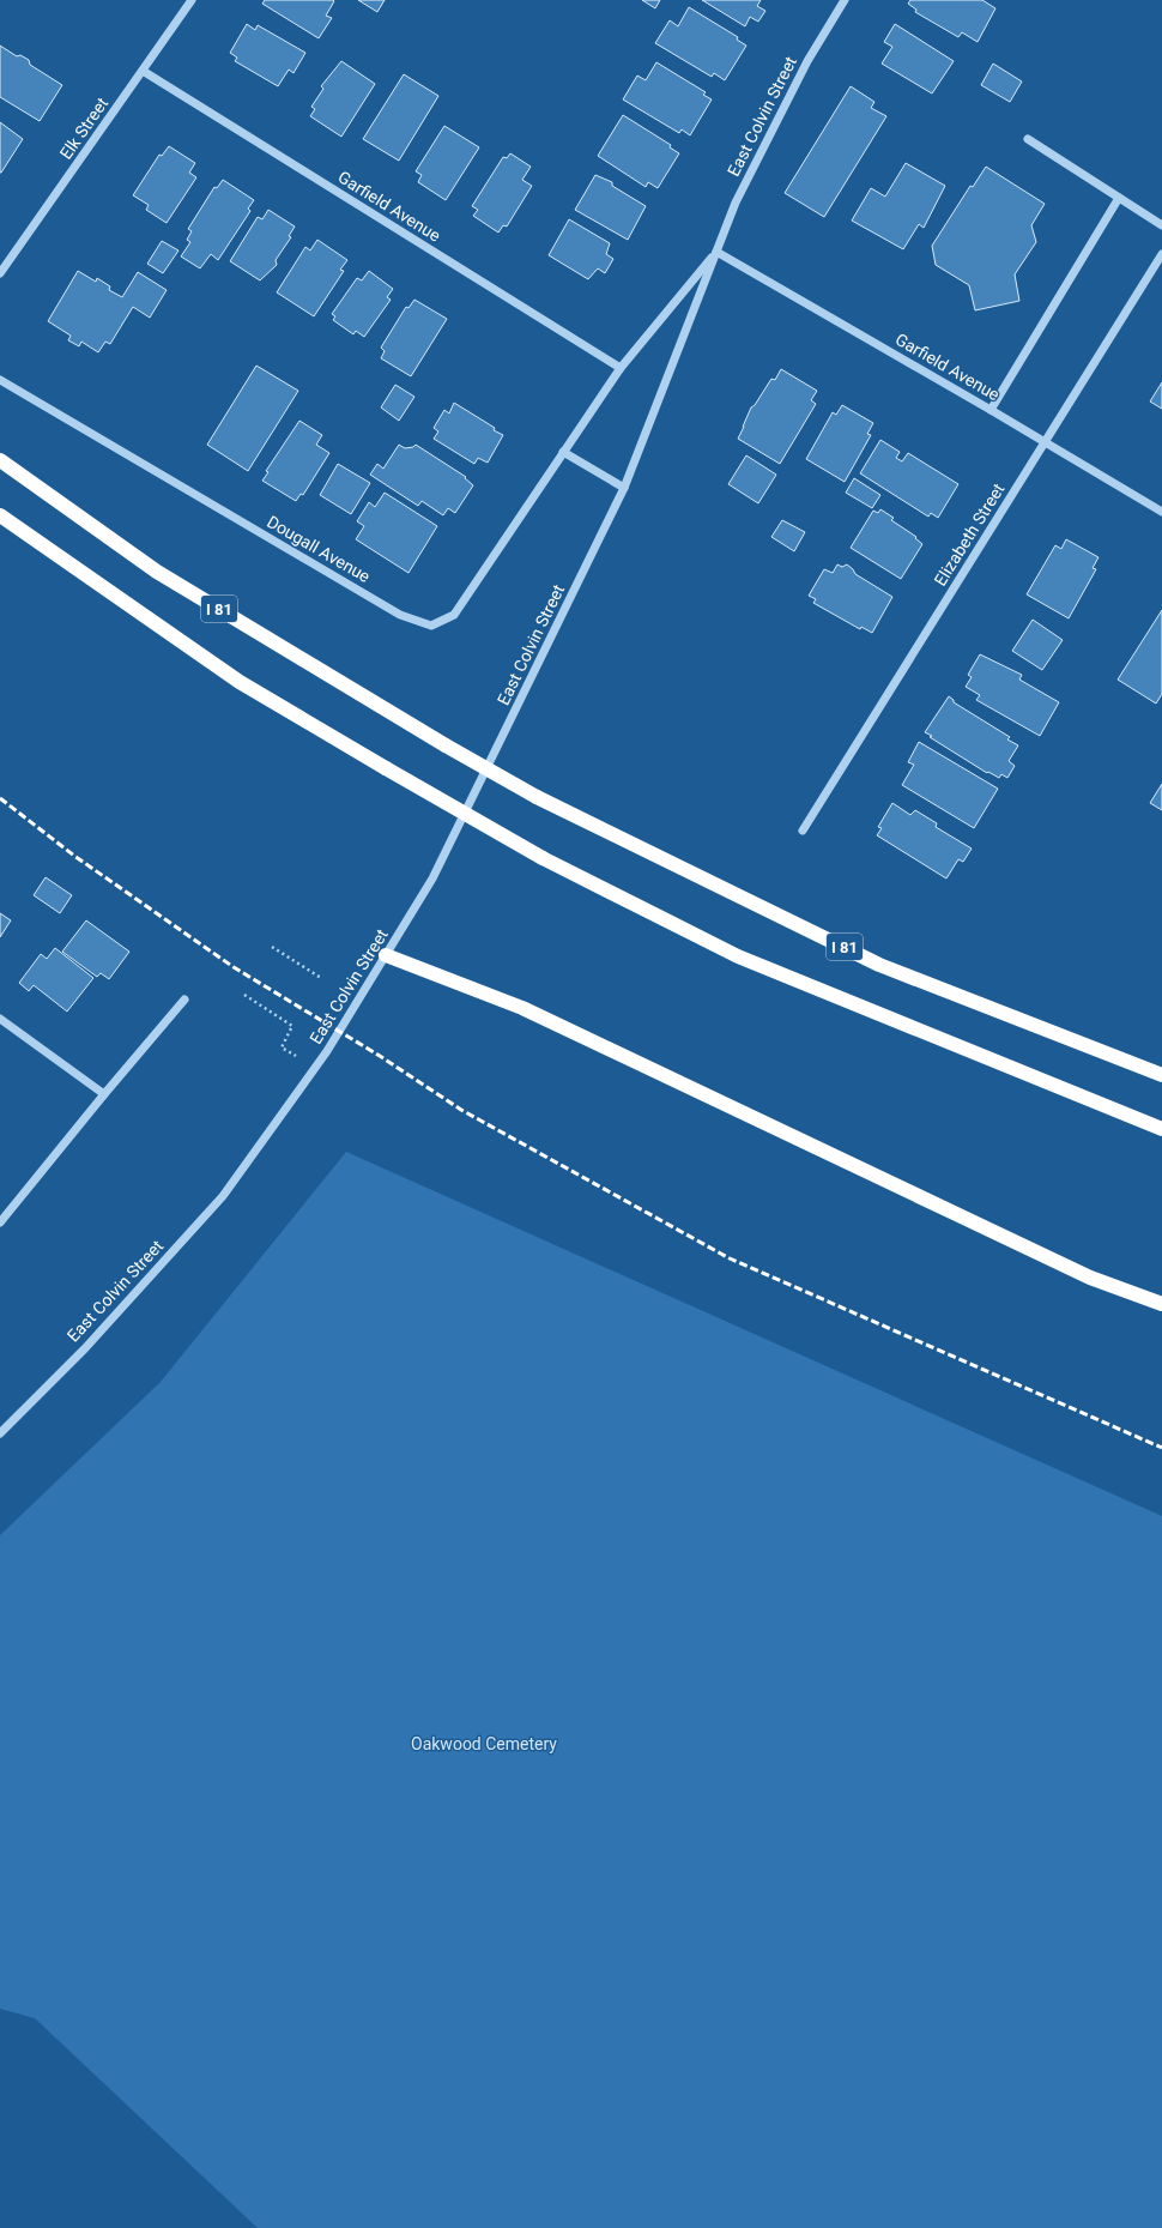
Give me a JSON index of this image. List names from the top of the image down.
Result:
{
  "streets": {
    "highway": ["I 81"],
    "street": [
      "East Colvin Street",
      "Elk Street",
      "Garfield Avenue",
      "Elizabeth Street",
      "Dougall Avenue"
    ]
  },
  "crossings": [
    ["East Colvin Street", "Garfield Avenue"],
    ["East Colvin Street", "Dougall Avenue"],
    ["Elk Street", "Garfield Avenue"],
    ["Garfield Avenue", "Elizabeth Street"]
  ],
  "parks": ["Oakwood Cemetery"]
}
